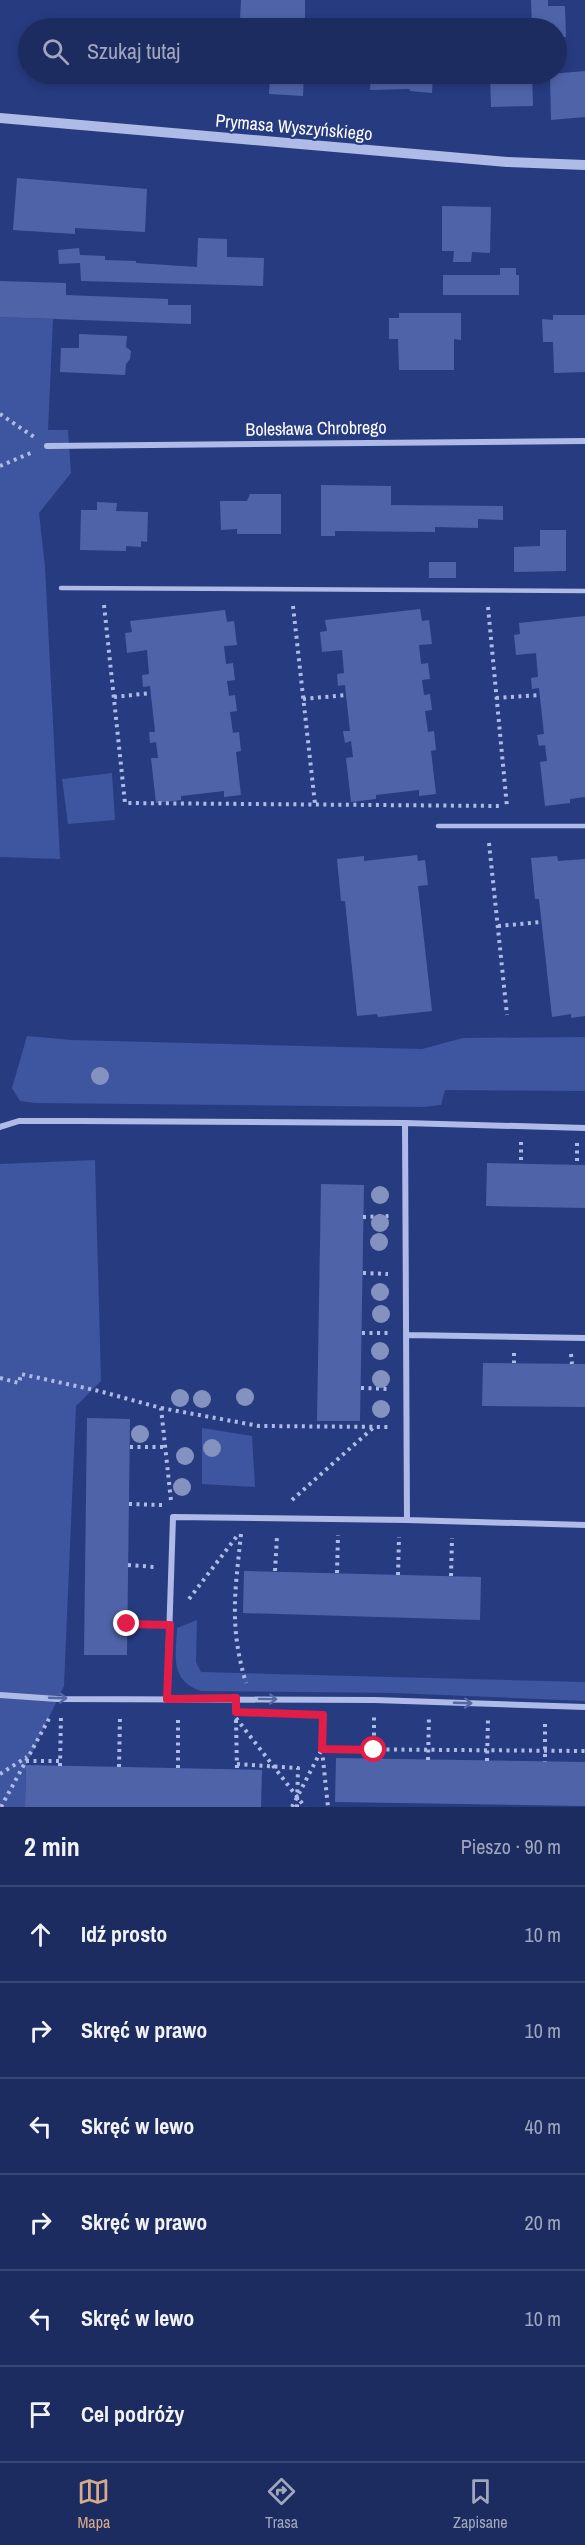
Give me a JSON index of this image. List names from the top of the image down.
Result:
{
  "streets": {
    "street": ["Prymasa Wyszyńskiego", "Bolesława Chrobrego"]
  },
  "page": {
    "search": "Szukaj tutaj",
    "heading": ["2 min", "Pieszo · 90 m"],
    "list": [
      ["Idź prosto", "10 m"],
      ["Skręć w prawo", "10 m"],
      ["Skręć w lewo", "40 m"],
      ["Skręć w prawo", "20 m"],
      ["Skręć w lewo", "10 m"],
      "Cel podróży"
    ],
    "nav": ["Mapa", "Trasa", "Zapisane"]
  }
}
